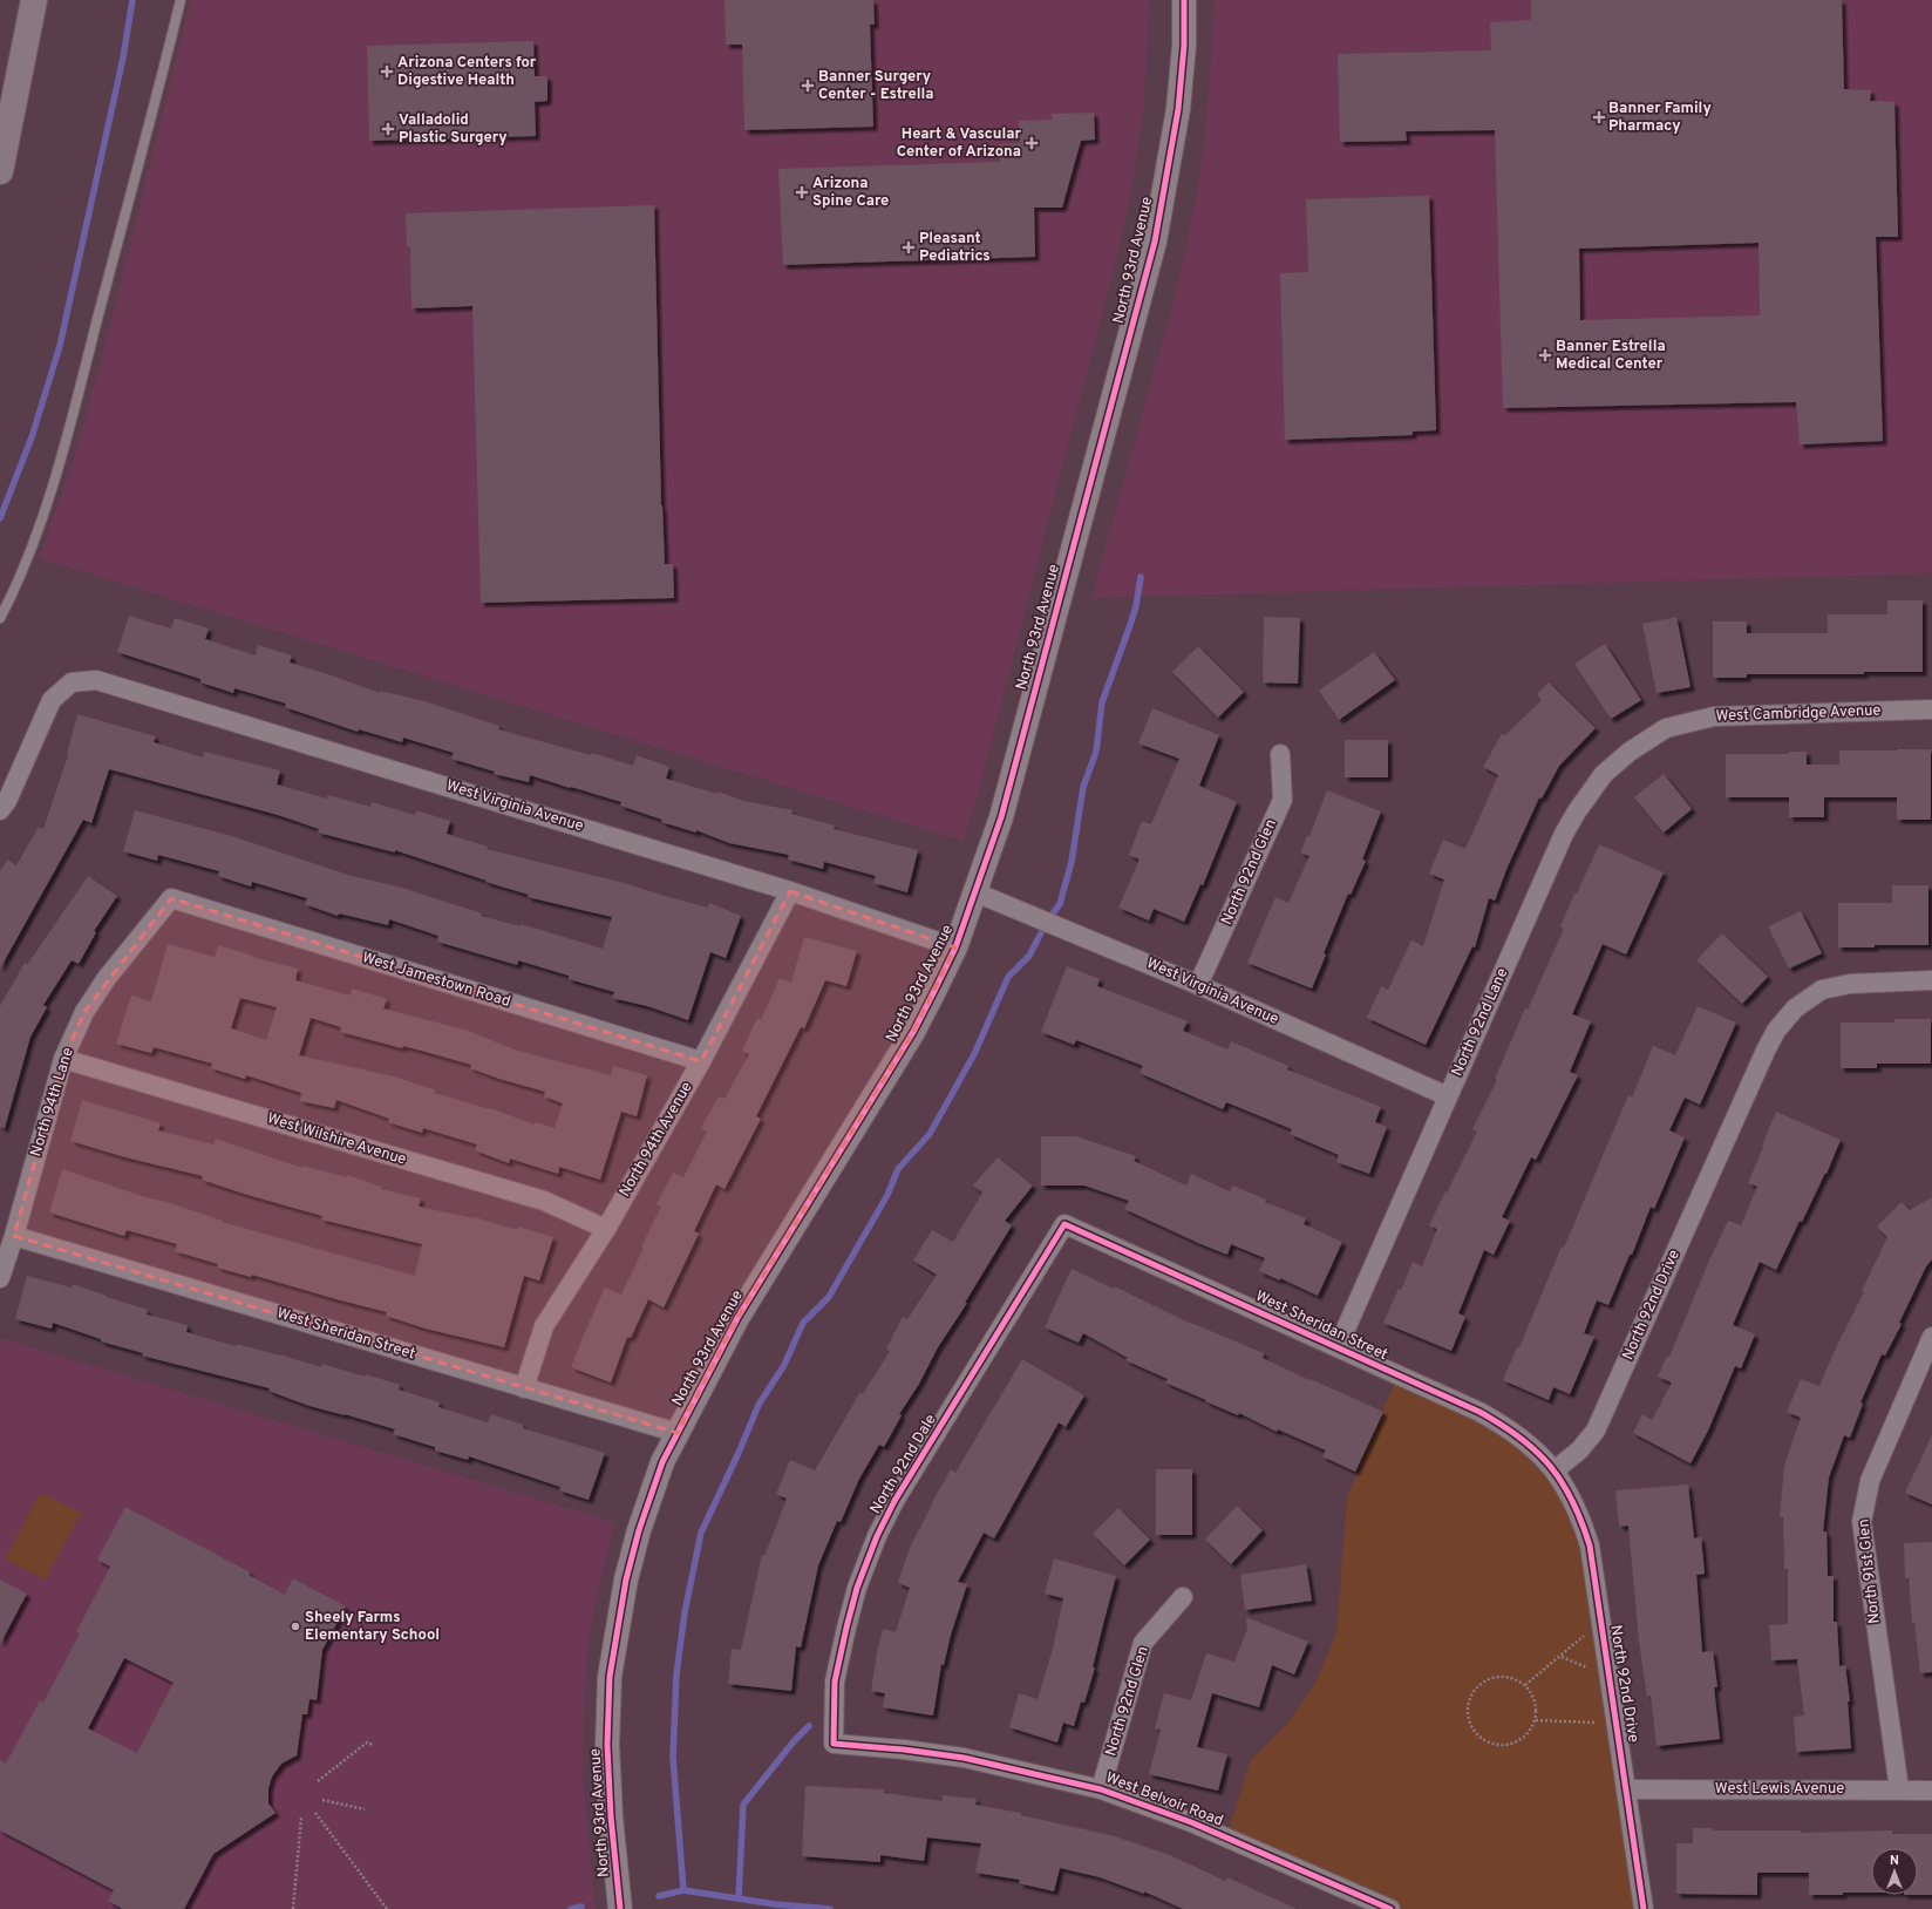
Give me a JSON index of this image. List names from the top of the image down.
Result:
{
  "streets": {
    "street": [
      "North 93rd Avenue",
      "West Cambridge Avenue",
      "West Virginia Avenue",
      "North 92nd Glen",
      "West Jamestown Road",
      "North 92nd Lane",
      "North 94th Lane",
      "West Wilshire Avenue",
      "North 94th Avenue",
      "North 92nd Drive",
      "West Sheridan Street",
      "North 92nd Dale",
      "North 91st Glen",
      "West Lewis Avenue",
      "West Belvoir Road"
    ]
  },
  "crossings": [
    ["North 93rd Avenue", "West Virginia Avenue"],
    ["North 93rd Avenue", "West Sheridan Street"],
    ["West Cambridge Avenue", "North 92nd Lane"],
    ["West Virginia Avenue", "North 92nd Glen"],
    ["West Virginia Avenue", "North 92nd Lane"],
    ["West Virginia Avenue", "North 94th Avenue"],
    ["North 92nd Glen", "West Belvoir Road"],
    ["West Jamestown Road", "North 94th Lane"],
    ["West Jamestown Road", "North 94th Avenue"],
    ["North 92nd Lane", "West Sheridan Street"],
    ["North 94th Lane", "West Wilshire Avenue"],
    ["North 94th Lane", "West Sheridan Street"],
    ["West Wilshire Avenue", "North 94th Avenue"],
    ["North 94th Avenue", "West Sheridan Street"],
    ["North 92nd Drive", "West Sheridan Street"],
    ["North 92nd Drive", "West Lewis Avenue"],
    ["West Sheridan Street", "North 92nd Dale"],
    ["North 92nd Dale", "West Belvoir Road"],
    ["North 91st Glen", "West Lewis Avenue"]
  ],
  "places": {
    "health": [
      "Arizona Centers for Digestive Health",
      "Banner Surgery Center - Estrella",
      "Banner Family Pharmacy",
      "Valladolid Plastic Surgery",
      "Heart & Vascular Center of Arizona",
      "Arizona Spine Care",
      "Pleasant Pediatrics",
      "Banner Estrella Medical Center"
    ],
    "other": ["Sheely Farms Elementary School"]
  },
  "north": "top"
}
